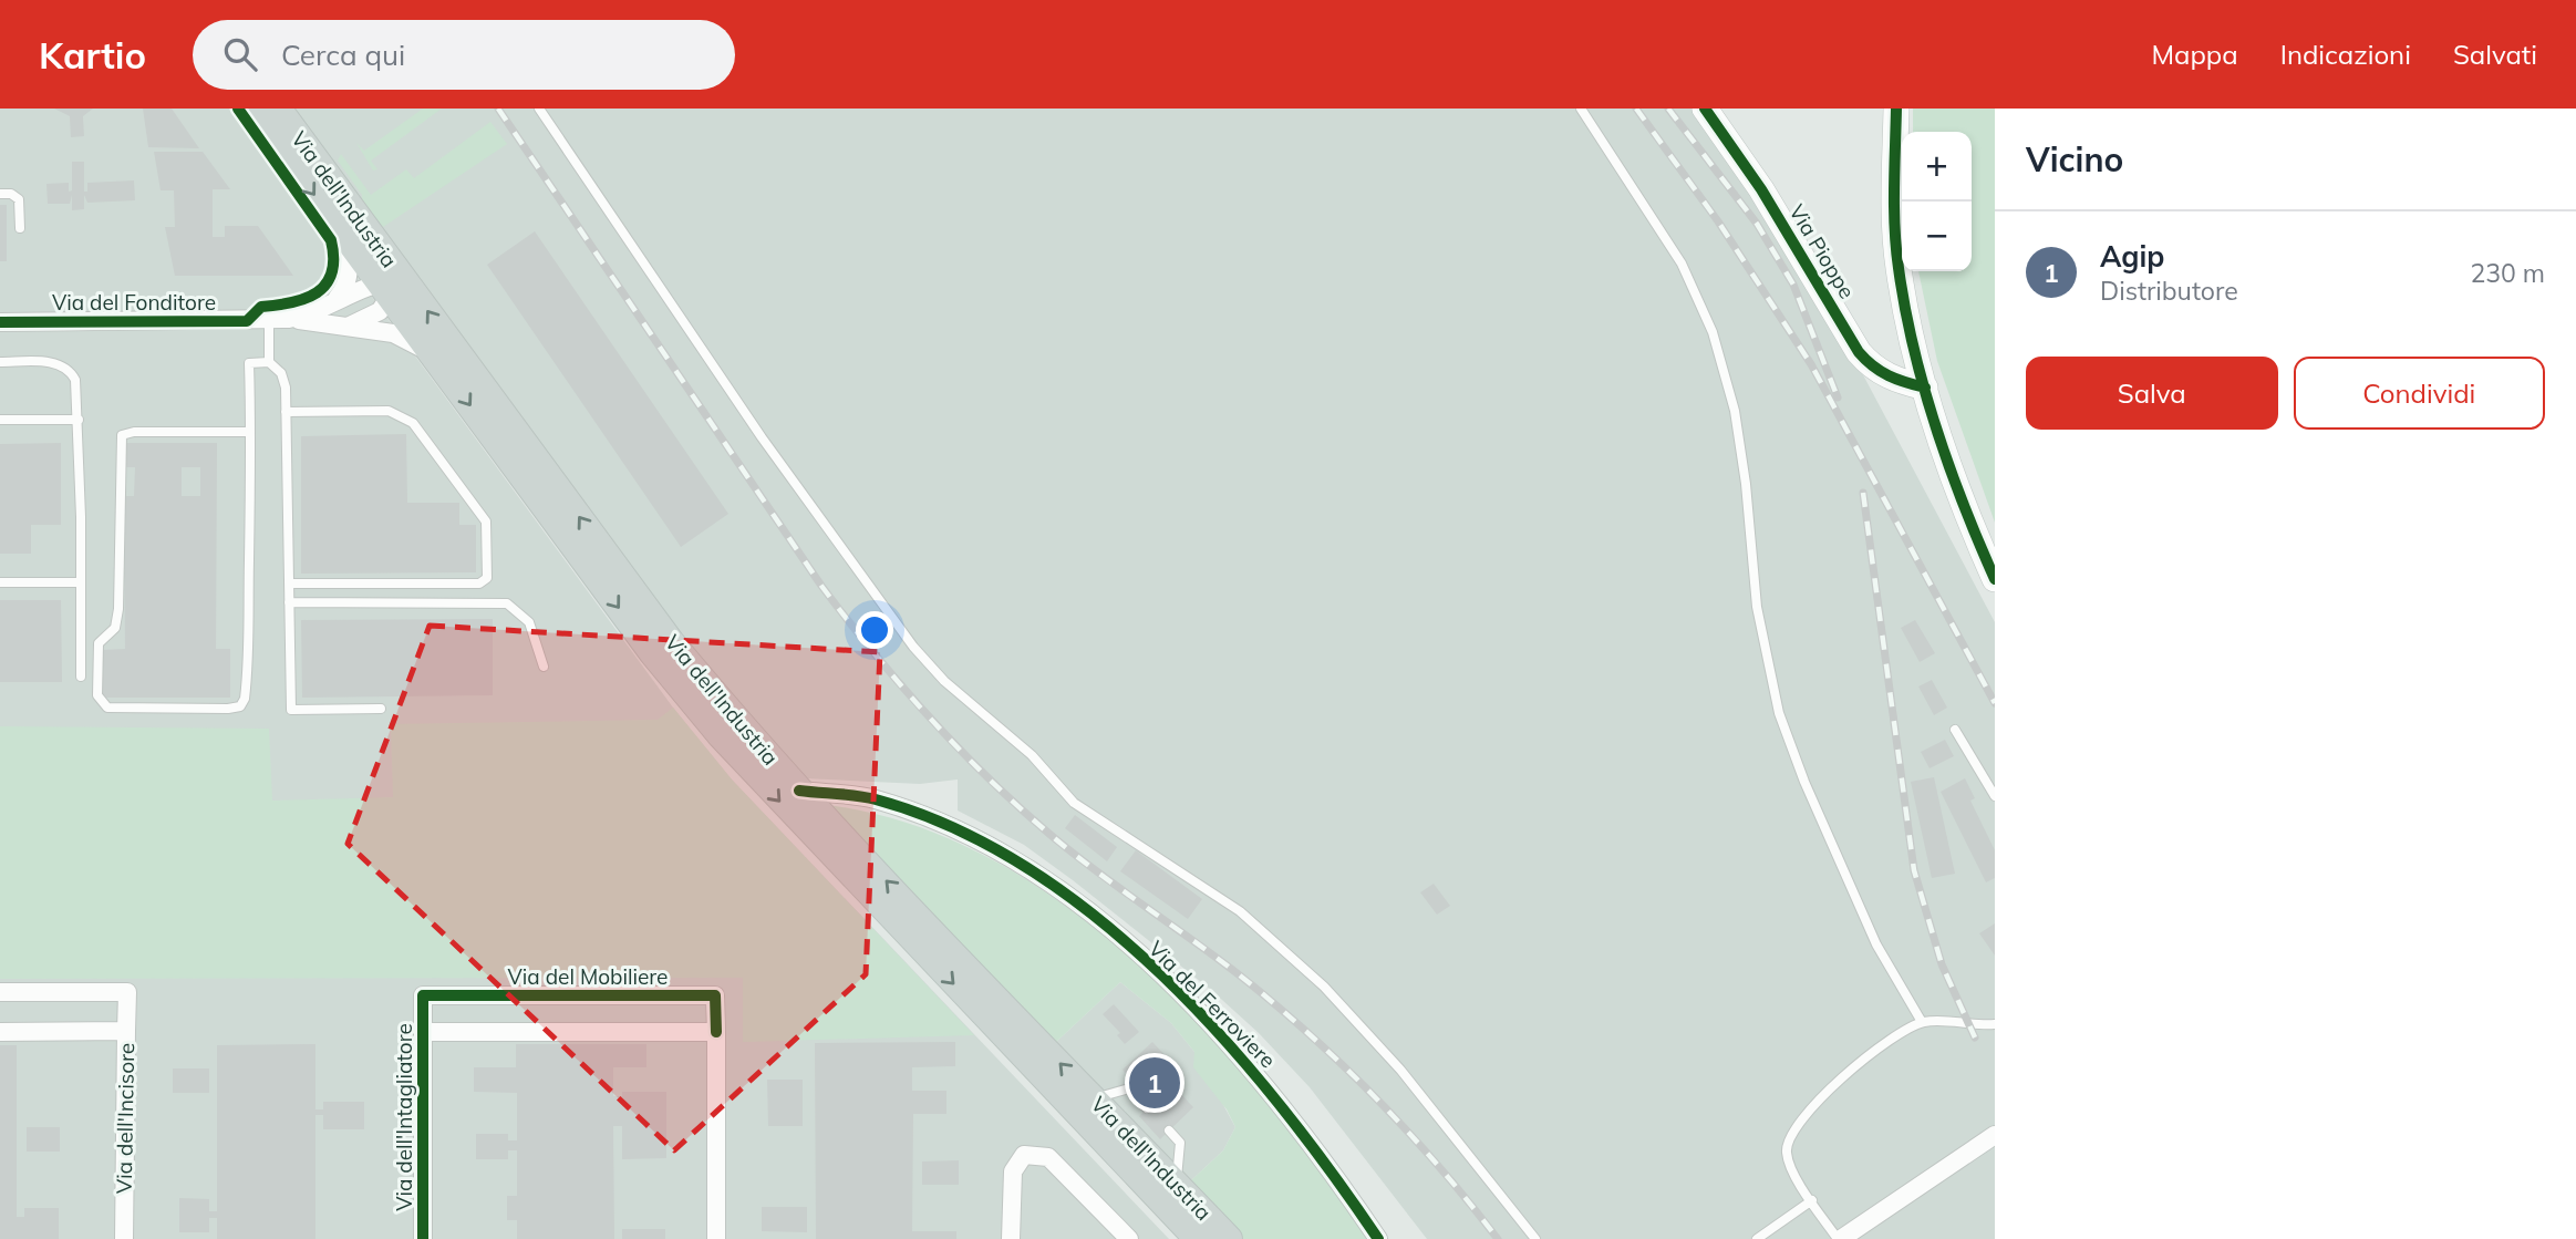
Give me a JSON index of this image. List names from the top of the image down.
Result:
{
  "streets": {
    "main road": ["Via dell'Industria"],
    "street": [
      "Via Pioppe",
      "Via del Fonditore",
      "Via del Mobiliere",
      "Via del Ferroviere",
      "Via dell'Intagliatore",
      "Via dell'Incisore"
    ]
  },
  "crossings": [
    ["Via dell'Industria", "Via del Fonditore"],
    ["Via dell'Industria", "Via del Ferroviere"],
    ["Via del Mobiliere", "Via dell'Intagliatore"]
  ],
  "page": {
    "header": "Kartio",
    "search": "Cerca qui",
    "nav": ["Mappa", "Indicazioni", "Salvati"],
    "heading": "Vicino",
    "map_buttons": ["+", "−"],
    "list": [
      {
        "mark": "1",
        "name": "Agip",
        "note": "Distributore",
        "value": "230 m"
      }
    ],
    "buttons": ["Salva", "Condividi"],
    "pins": "1"
  }
}
